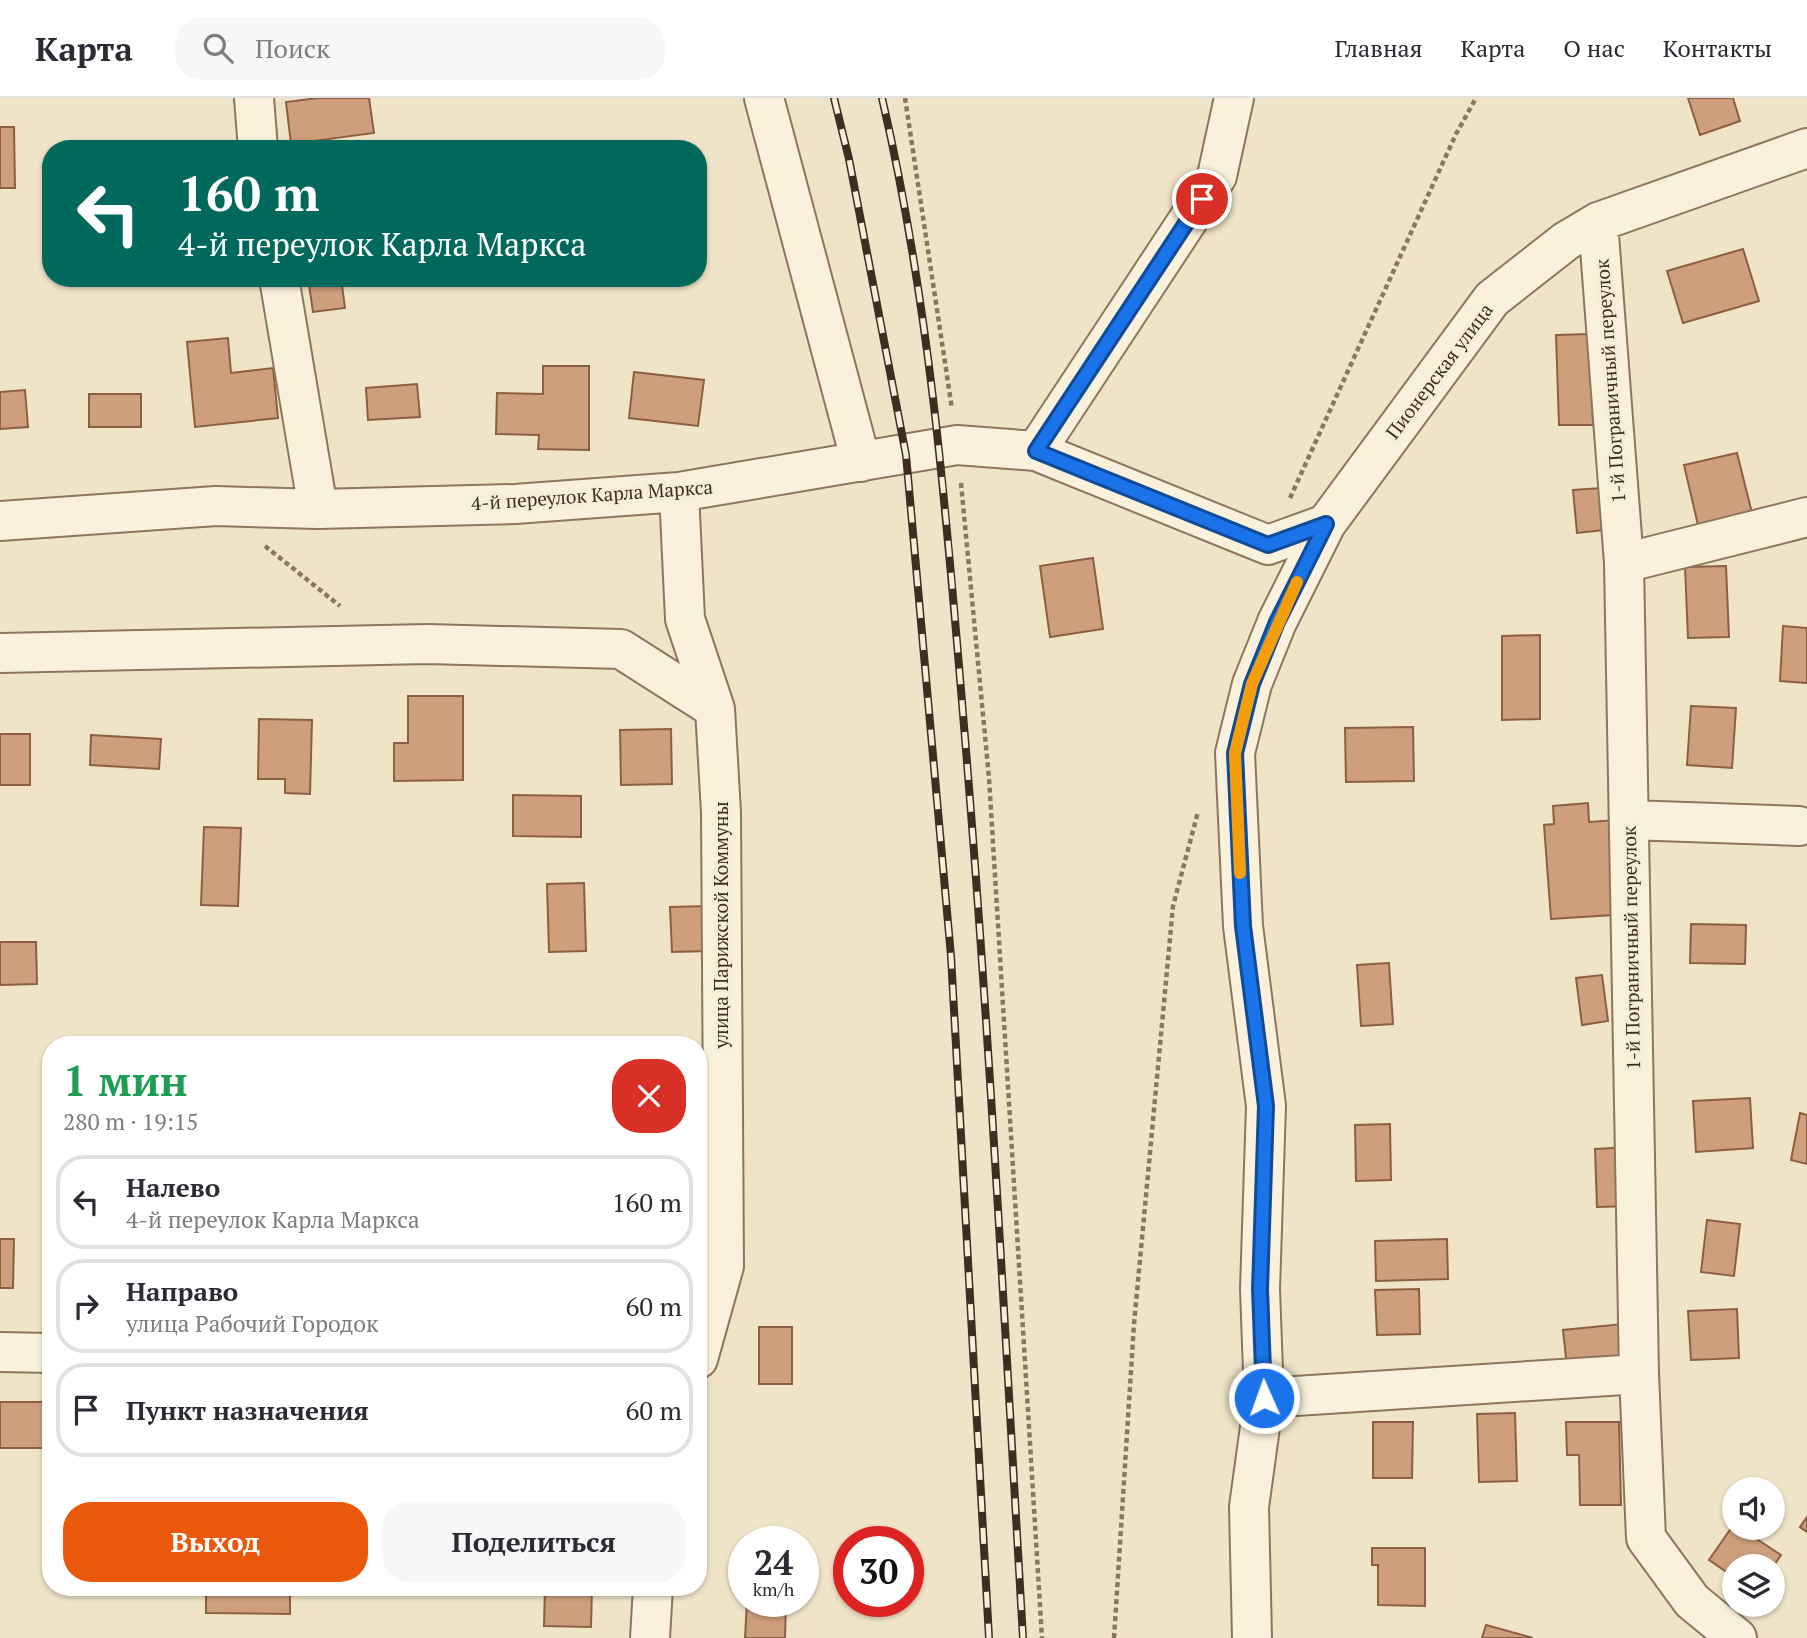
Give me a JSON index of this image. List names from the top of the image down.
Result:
{
  "streets": {
    "street": [
      "Пионерская улица",
      "1-й Пограничный переулок",
      "4-й переулок Карла Маркса",
      "улица Парижской Коммуны"
    ]
  },
  "crossings": [
    ["Пионерская улица", "1-й Пограничный переулок"],
    ["Пионерская улица", "4-й переулок Карла Маркса"],
    ["4-й переулок Карла Маркса", "улица Парижской Коммуны"]
  ],
  "page": {
    "header": "Карта",
    "search": "Поиск",
    "nav": [
      "Главная",
      "Карта",
      "О нас",
      "Контакты"
    ],
    "turn": ["160 m", "4-й переулок Карла Маркса"],
    "heading": ["1 мин", "280 m · 19:15"],
    "list": [
      {
        "name": "Налево",
        "note": "4-й переулок Карла Маркса",
        "value": "160 m"
      },
      {
        "name": "Направо",
        "note": "улица Рабочий Городок",
        "value": "60 m"
      },
      {
        "name": "Пункт назначения",
        "value": "60 m"
      }
    ],
    "buttons": ["Выход", "Поделиться"],
    "speed": "24 km/h",
    "limit": "30"
  }
}
